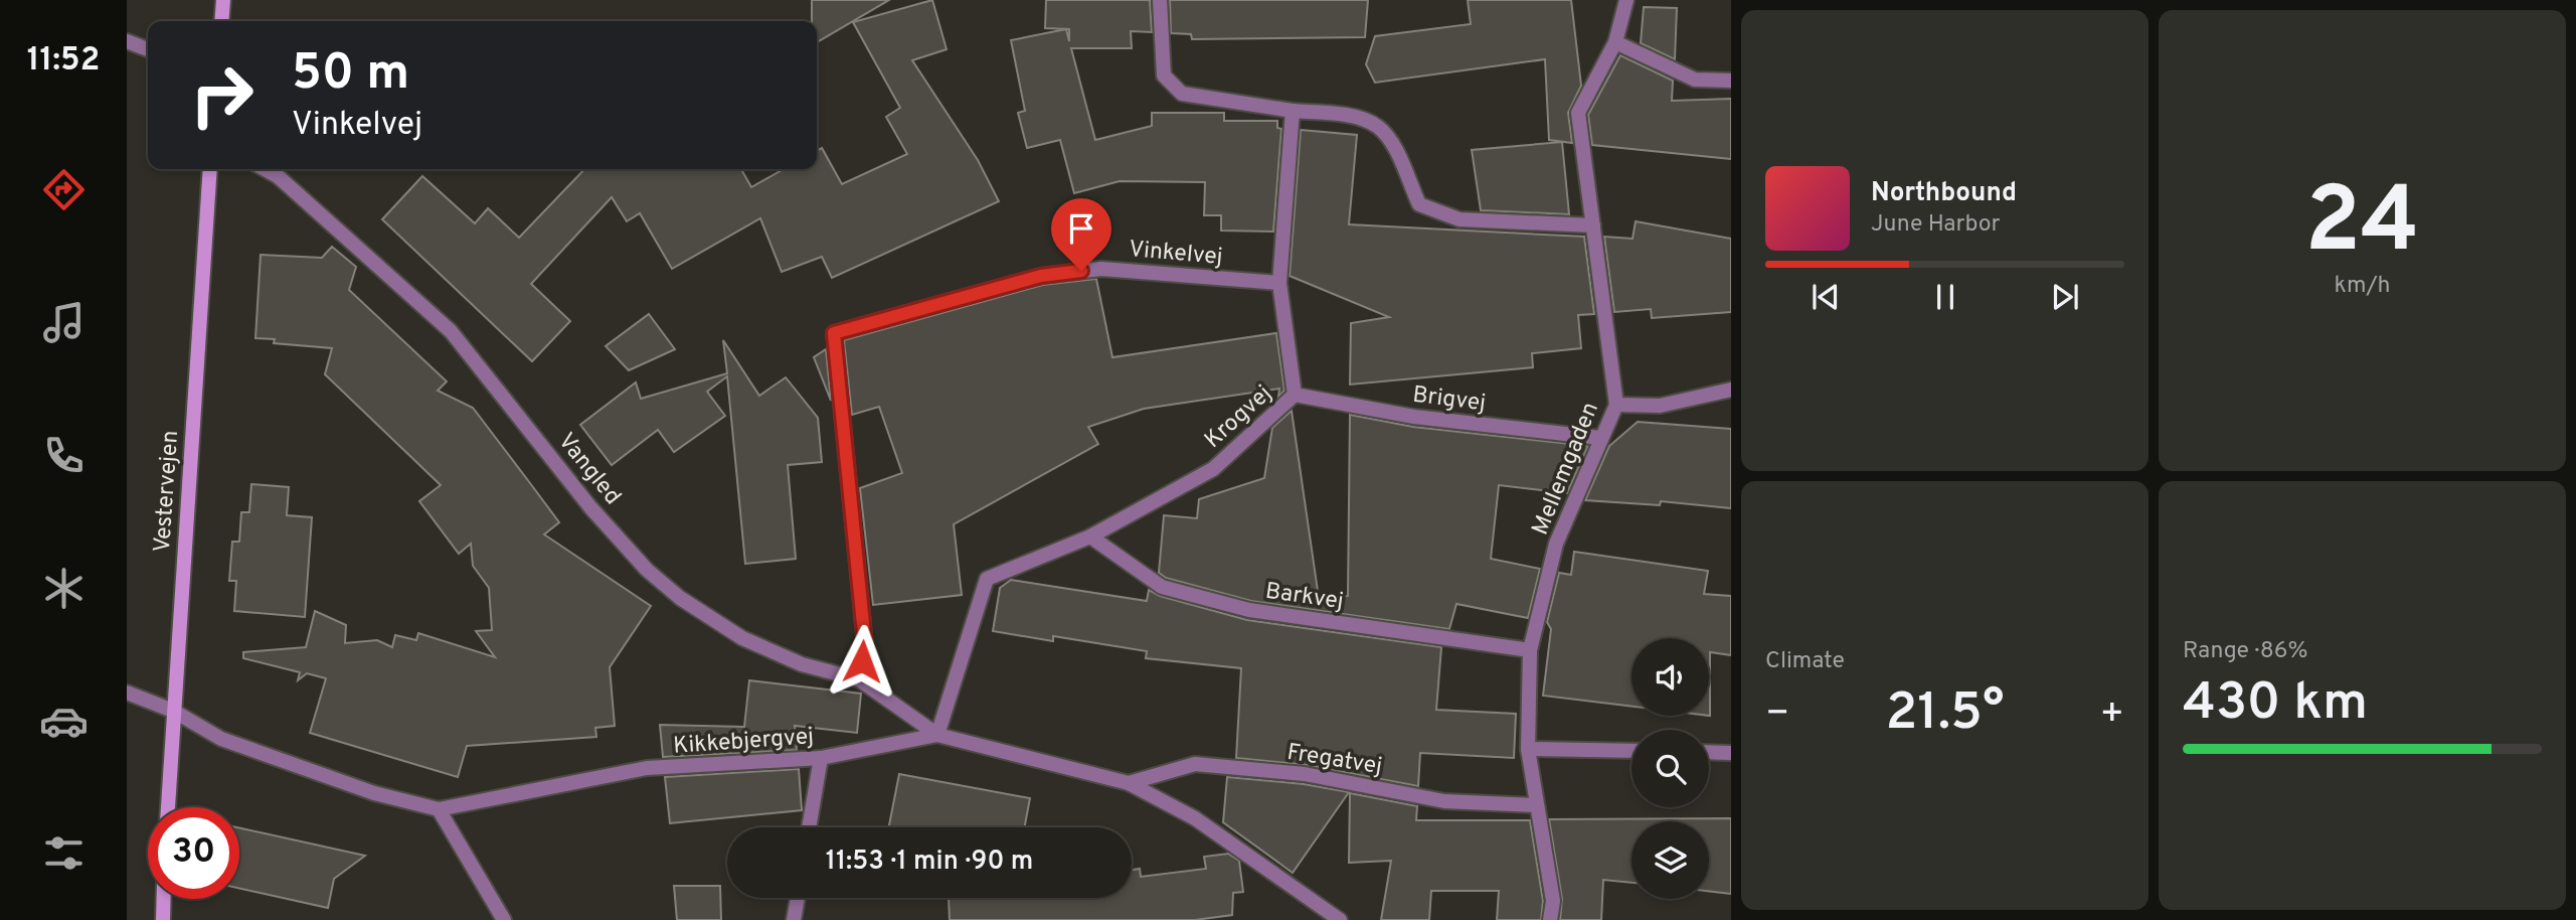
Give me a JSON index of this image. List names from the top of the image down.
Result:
{
  "streets": {
    "street": [
      "Vinkelvej",
      "Brigvej",
      "Krogvej",
      "Vangled",
      "Mellemgaden",
      "Vestervejen",
      "Barkvej",
      "Kikkebjergvej",
      "Fregatvej"
    ]
  },
  "crossings": [
    ["Vinkelvej", "Krogvej"],
    ["Vinkelvej", "Vangled"],
    ["Brigvej", "Krogvej"],
    ["Brigvej", "Mellemgaden"],
    ["Krogvej", "Vangled"],
    ["Krogvej", "Barkvej"],
    ["Krogvej", "Kikkebjergvej"],
    ["Vangled", "Kikkebjergvej"],
    ["Mellemgaden", "Barkvej"],
    ["Mellemgaden", "Fregatvej"],
    ["Vestervejen", "Kikkebjergvej"],
    ["Kikkebjergvej", "Fregatvej"]
  ],
  "page": {
    "tabs": "11:52",
    "tile": [
      ["24", "km/h"],
      "Climate",
      ["Range · 86%", "430 km"]
    ],
    "turn": ["50 m", "Vinkelvej"],
    "song": ["Northbound", "June Harbor"],
    "heat": ["−", "21.5°", "+"],
    "limit": "30",
    "trip": "11:53 · 1 min · 90 m"
  }
}
